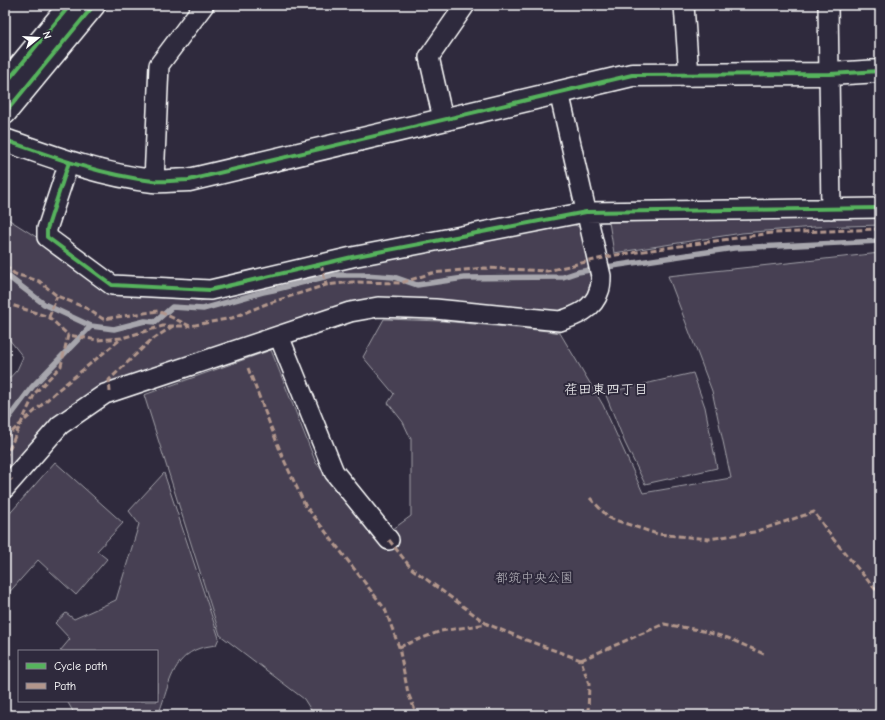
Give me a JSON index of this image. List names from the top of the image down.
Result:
{
  "districts": ["荏田東四丁目"],
  "parks": ["都筑中央公園"],
  "legend": ["Cycle path", "Path"],
  "north": "right"
}
